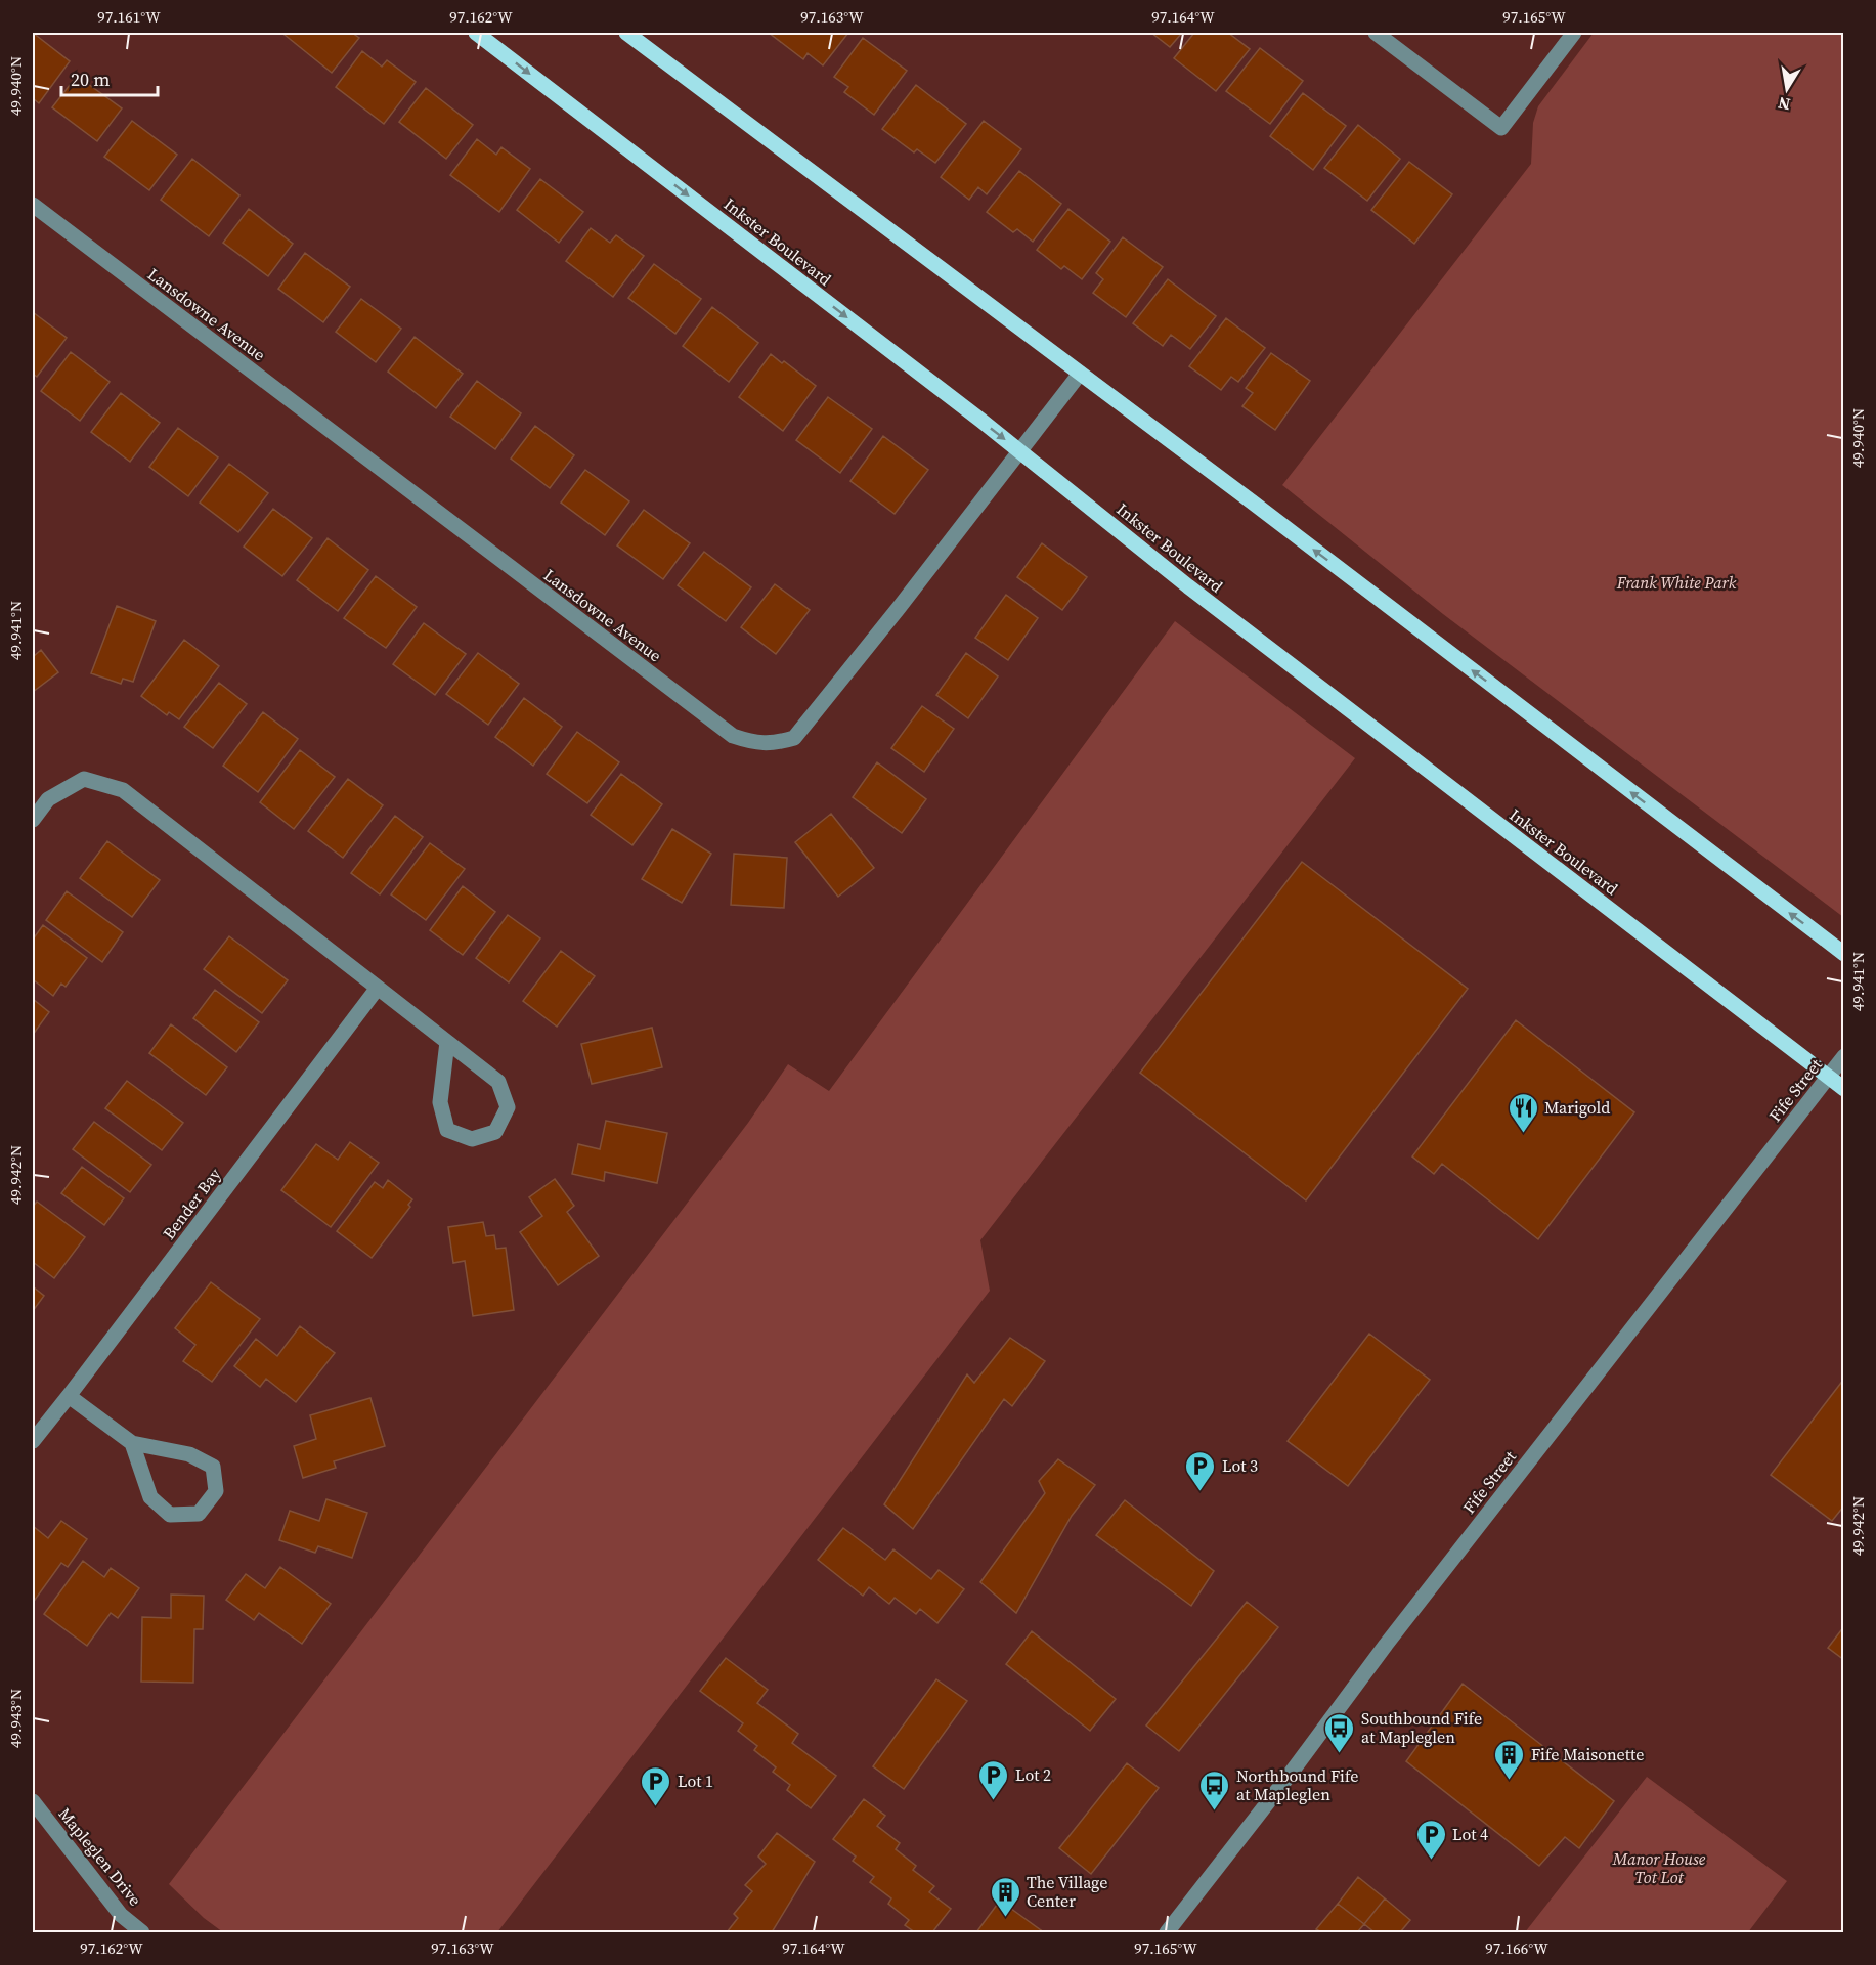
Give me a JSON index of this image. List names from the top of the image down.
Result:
{
  "streets": {
    "main road": ["Inkster Boulevard"],
    "street": [
      "Lansdowne Avenue",
      "Fife Street",
      "Bender Bay",
      "Mapleglen Drive"
    ]
  },
  "crossings": [
    ["Inkster Boulevard", "Lansdowne Avenue"],
    ["Inkster Boulevard", "Fife Street"]
  ],
  "parks": ["Frank White Park", "Manor House Tot Lot"],
  "places": {
    "restaurant": ["Marigold"],
    "parking": [
      "Lot 3",
      "Lot 2",
      "Lot 1",
      "Lot 4"
    ],
    "bus stop": ["Southbound Fife at Mapleglen", "Northbound Fife at Mapleglen"],
    "building": ["Fife Maisonette", "The Village Center"]
  },
  "scale_bar": "20 m",
  "north": "bottom",
  "coordinates": [
    "97.161°W",
    "97.162°W",
    "97.163°W",
    "97.164°W",
    "97.165°W",
    "49.940°N",
    "49.941°N",
    "49.942°N",
    "49.943°N",
    "97.166°W"
  ]
}
